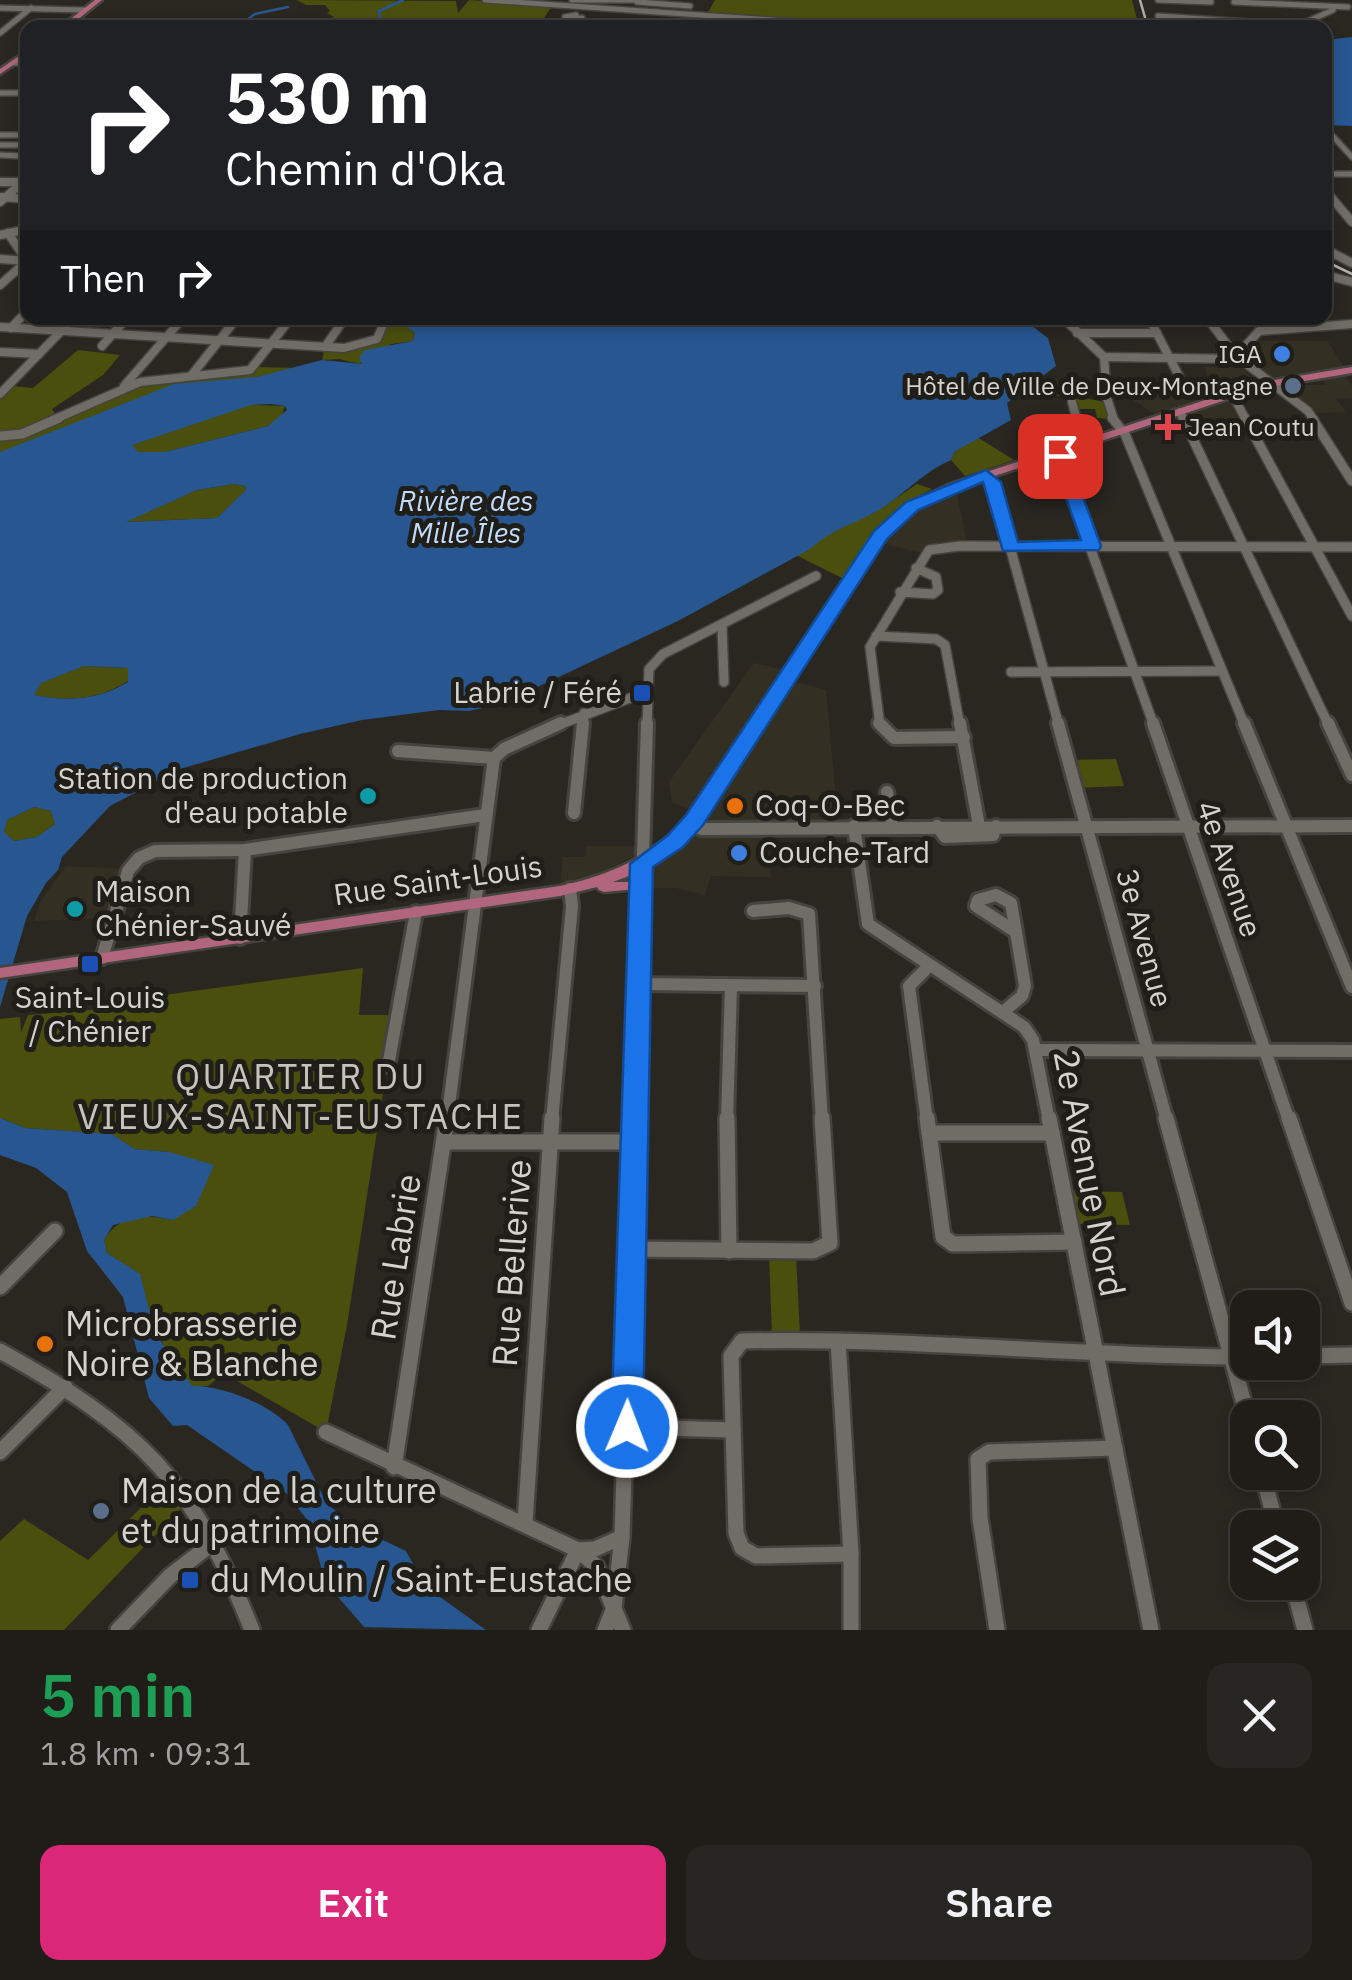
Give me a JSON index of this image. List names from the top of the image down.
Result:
{
  "streets": {
    "main road": ["Rue Saint-Louis"],
    "street": [
      "4e Avenue",
      "3e Avenue",
      "2e Avenue Nord",
      "Rue Labrie",
      "Rue Bellerive"
    ]
  },
  "crossings": [
    ["Rue Saint-Louis", "3e Avenue"],
    ["Rue Saint-Louis", "Rue Labrie"],
    ["Rue Saint-Louis", "Rue Bellerive"]
  ],
  "districts": ["QUARTIER DU VIEUX-SAINT-EUSTACHE"],
  "water": ["Rivière des Mille Îles"],
  "places": {
    "other": [
      "IGA",
      "Hôtel de Ville de Deux-Montagne",
      "Station de production d'eau potable",
      "Coq-O-Bec",
      "Couche-Tard",
      "Maison Chénier-Sauvé",
      "Microbrasserie Noire & Blanche",
      "Maison de la culture et du patrimoine"
    ],
    "health": ["Jean Coutu"],
    "transit": ["Labrie / Féré", "Saint-Louis / Chénier", "du Moulin / Saint-Eustache"]
  },
  "page": {
    "turn": ["530 m", "Chemin d'Oka"],
    "then": "Then",
    "heading": ["5 min", "1.8 km · 09:31"],
    "buttons": ["Exit", "Share"]
  }
}
